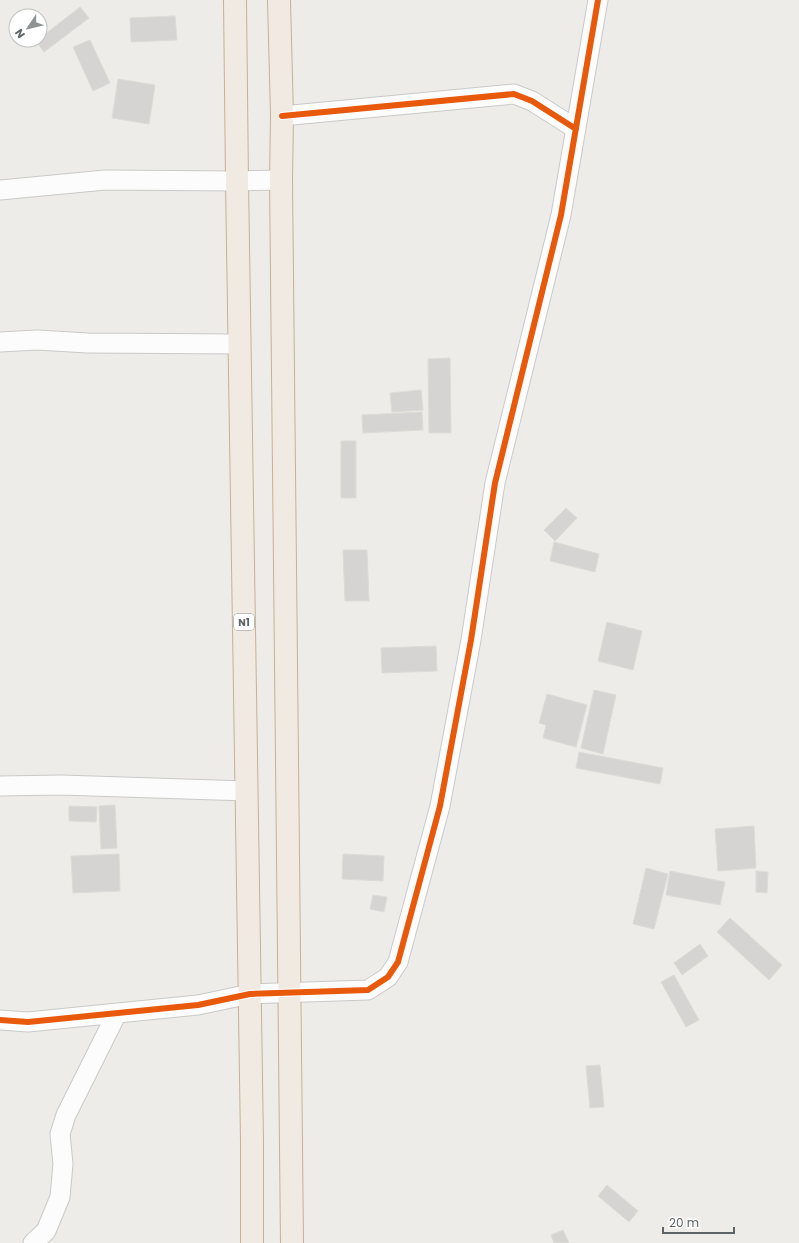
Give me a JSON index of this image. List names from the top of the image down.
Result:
{
  "streets": {
    "highway": ["N1"]
  },
  "scale_bar": "20 m",
  "north": "bottom left"
}
